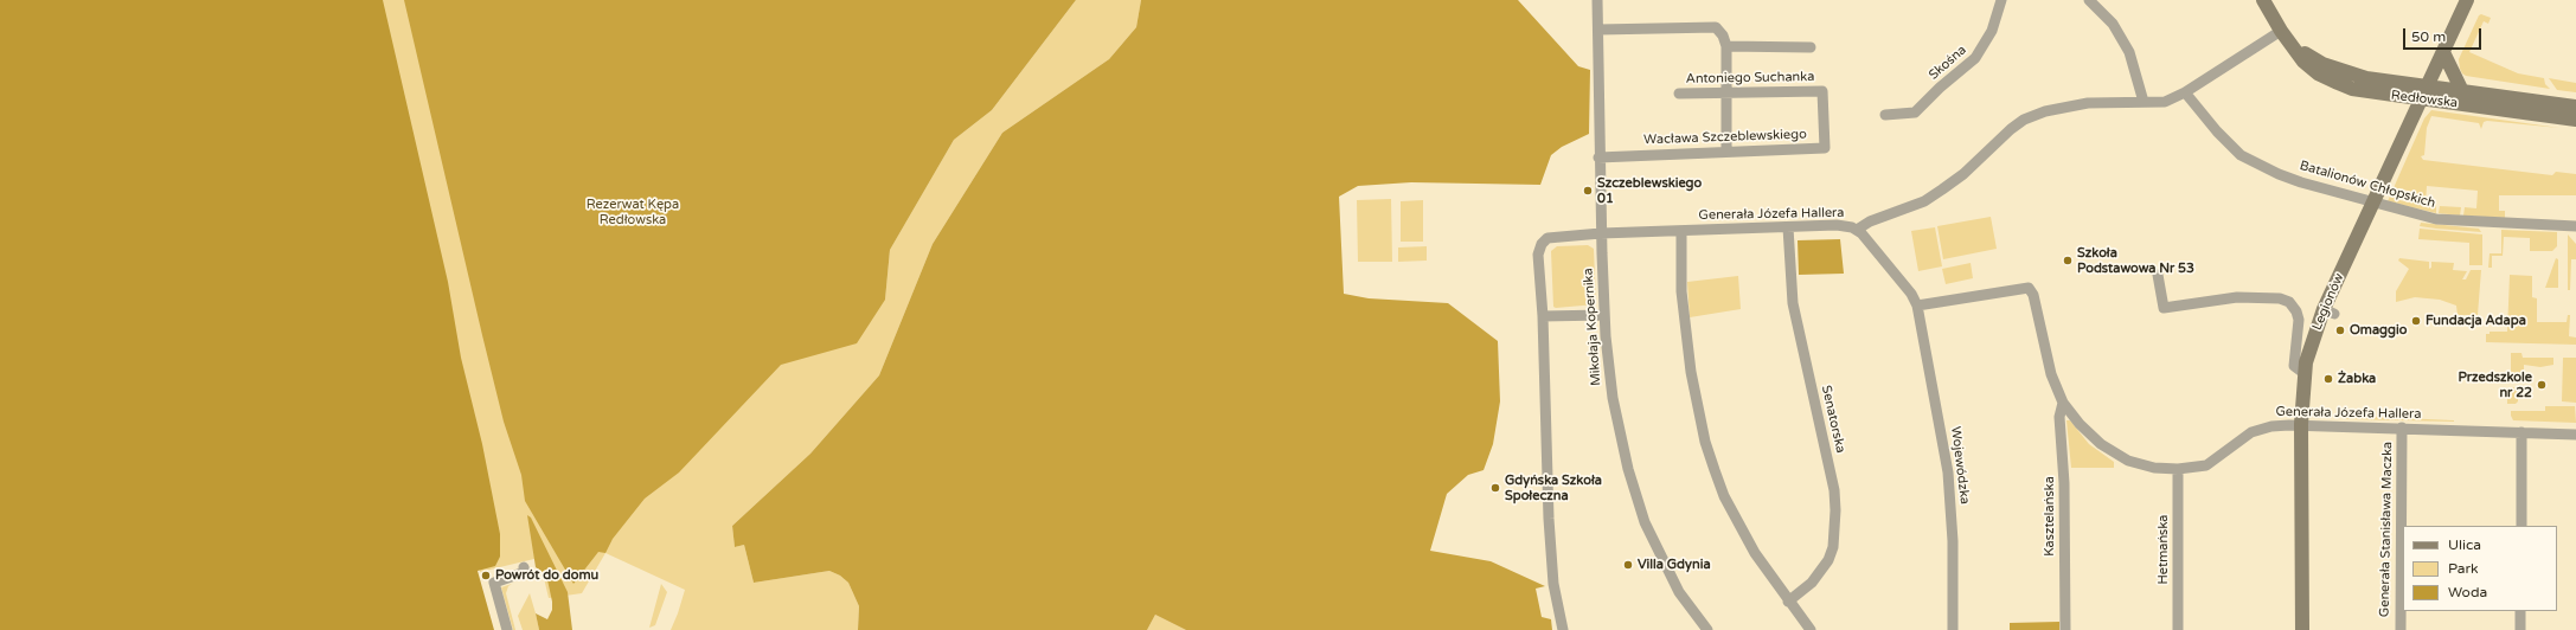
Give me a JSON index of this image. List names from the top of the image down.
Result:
{
  "streets": {
    "street": [
      "Skośna",
      "Antoniego Suchanka",
      "Redłowska",
      "Wacława Szczeblewskiego",
      "Batalionów Chłopskich",
      "Generała Józefa Hallera",
      "Legionów",
      "Mikołaja Kopernika",
      "Senatorska",
      "Wojewódzka",
      "Kasztelańska",
      "Generała Stanisława Maczka",
      "Hetmańska"
    ]
  },
  "crossings": [
    ["Antoniego Suchanka", "Wacława Szczeblewskiego"],
    ["Redłowska", "Legionów"],
    ["Wacława Szczeblewskiego", "Mikołaja Kopernika"],
    ["Batalionów Chłopskich", "Legionów"],
    ["Generała Józefa Hallera", "Legionów"],
    ["Generała Józefa Hallera", "Mikołaja Kopernika"],
    ["Generała Józefa Hallera", "Senatorska"],
    ["Generała Józefa Hallera", "Wojewódzka"],
    ["Generała Józefa Hallera", "Kasztelańska"],
    ["Generała Józefa Hallera", "Generała Stanisława Maczka"],
    ["Generała Józefa Hallera", "Hetmańska"]
  ],
  "parks": ["Rezerwat Kępa Redłowska"],
  "places": [
    "Szczeblewskiego 01",
    "Szkoła Podstawowa Nr 53",
    "Fundacja Adapa",
    "Omaggio",
    "Żabka",
    "Przedszkole nr 22",
    "Gdyńska Szkoła Społeczna",
    "Villa Gdynia",
    "Powrót do domu"
  ],
  "legend": ["Ulica", "Park", "Woda"],
  "scale_bar": "50 m"
}
